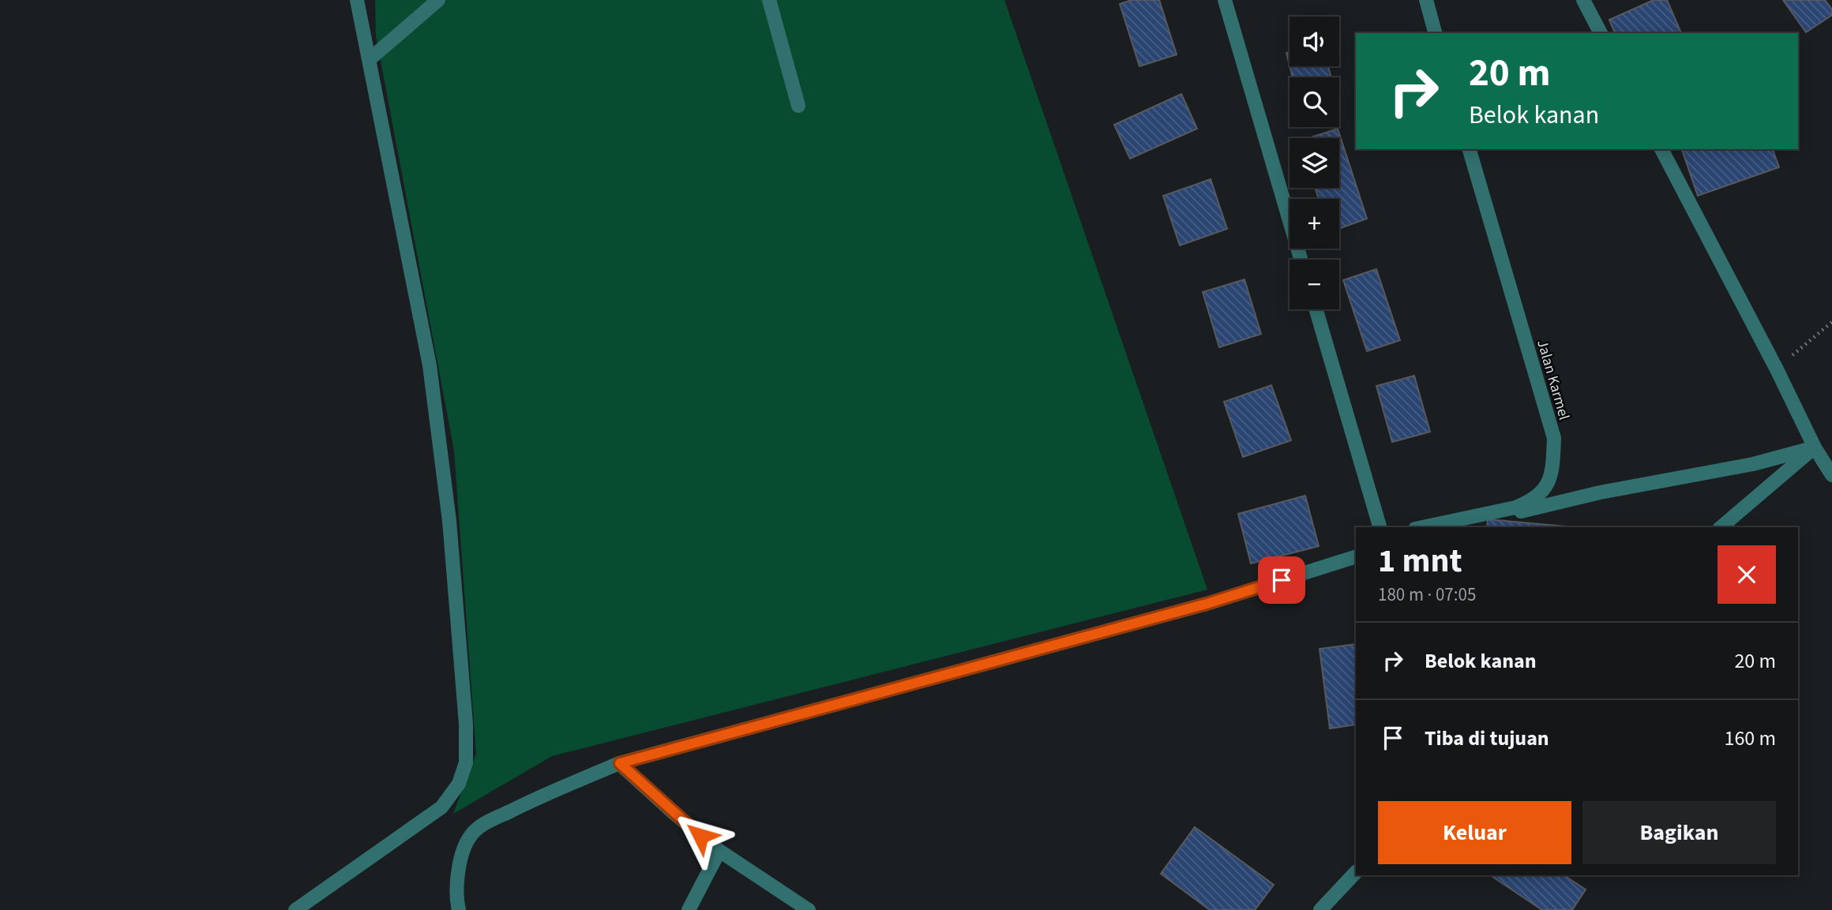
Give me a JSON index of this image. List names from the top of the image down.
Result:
{
  "streets": {
    "street": ["Jalan Karmel"]
  },
  "page": {
    "map_buttons": ["+", "−"],
    "turn": ["20 m", "Belok kanan"],
    "heading": ["1 mnt", "180 m · 07:05"],
    "list": [
      {
        "name": "Belok kanan",
        "value": "20 m"
      },
      {
        "name": "Tiba di tujuan",
        "value": "160 m"
      }
    ],
    "buttons": ["Keluar", "Bagikan"]
  }
}
